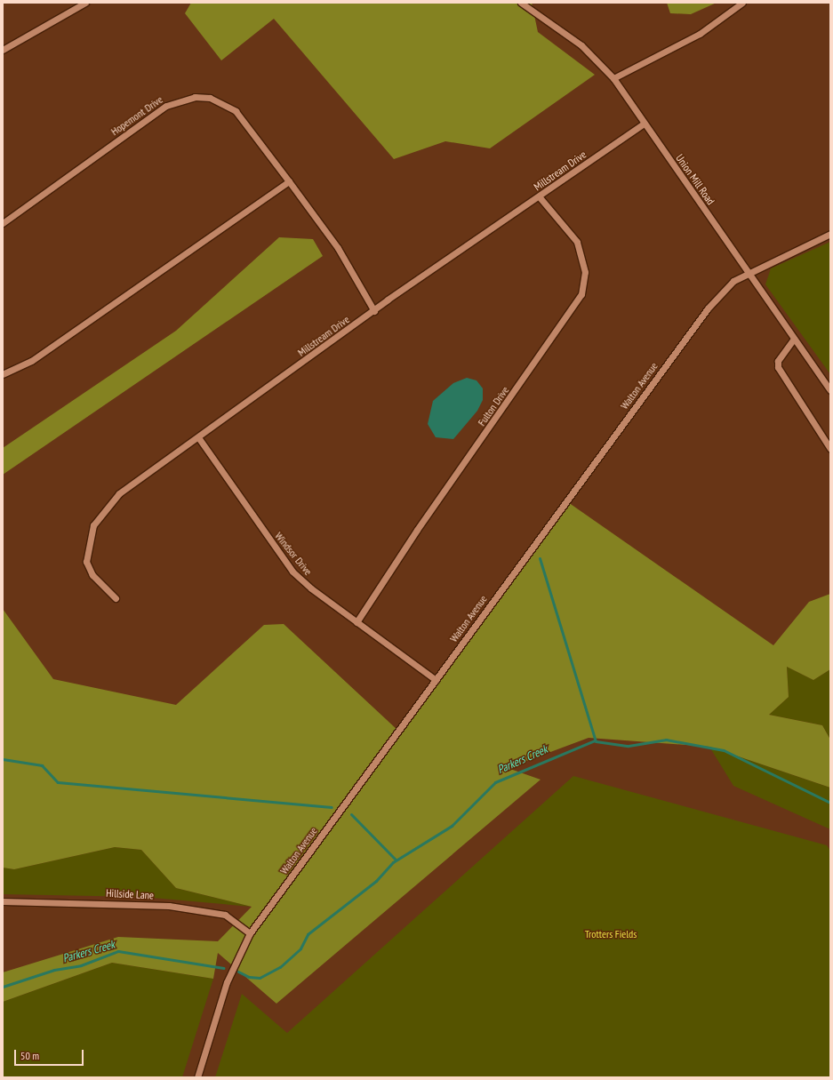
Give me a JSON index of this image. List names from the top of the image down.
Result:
{
  "streets": {
    "street": [
      "Hopemont Drive",
      "Millstream Drive",
      "Union Mill Road",
      "Walton Avenue",
      "Fulton Drive",
      "Windsor Drive",
      "Hillside Lane"
    ]
  },
  "crossings": [
    ["Hopemont Drive", "Millstream Drive"],
    ["Millstream Drive", "Union Mill Road"],
    ["Millstream Drive", "Fulton Drive"],
    ["Millstream Drive", "Windsor Drive"],
    ["Union Mill Road", "Walton Avenue"],
    ["Walton Avenue", "Windsor Drive"],
    ["Walton Avenue", "Hillside Lane"],
    ["Fulton Drive", "Windsor Drive"]
  ],
  "water": ["Parkers Creek"],
  "parks": ["Trotters Fields"],
  "scale_bar": "50 m"
}
